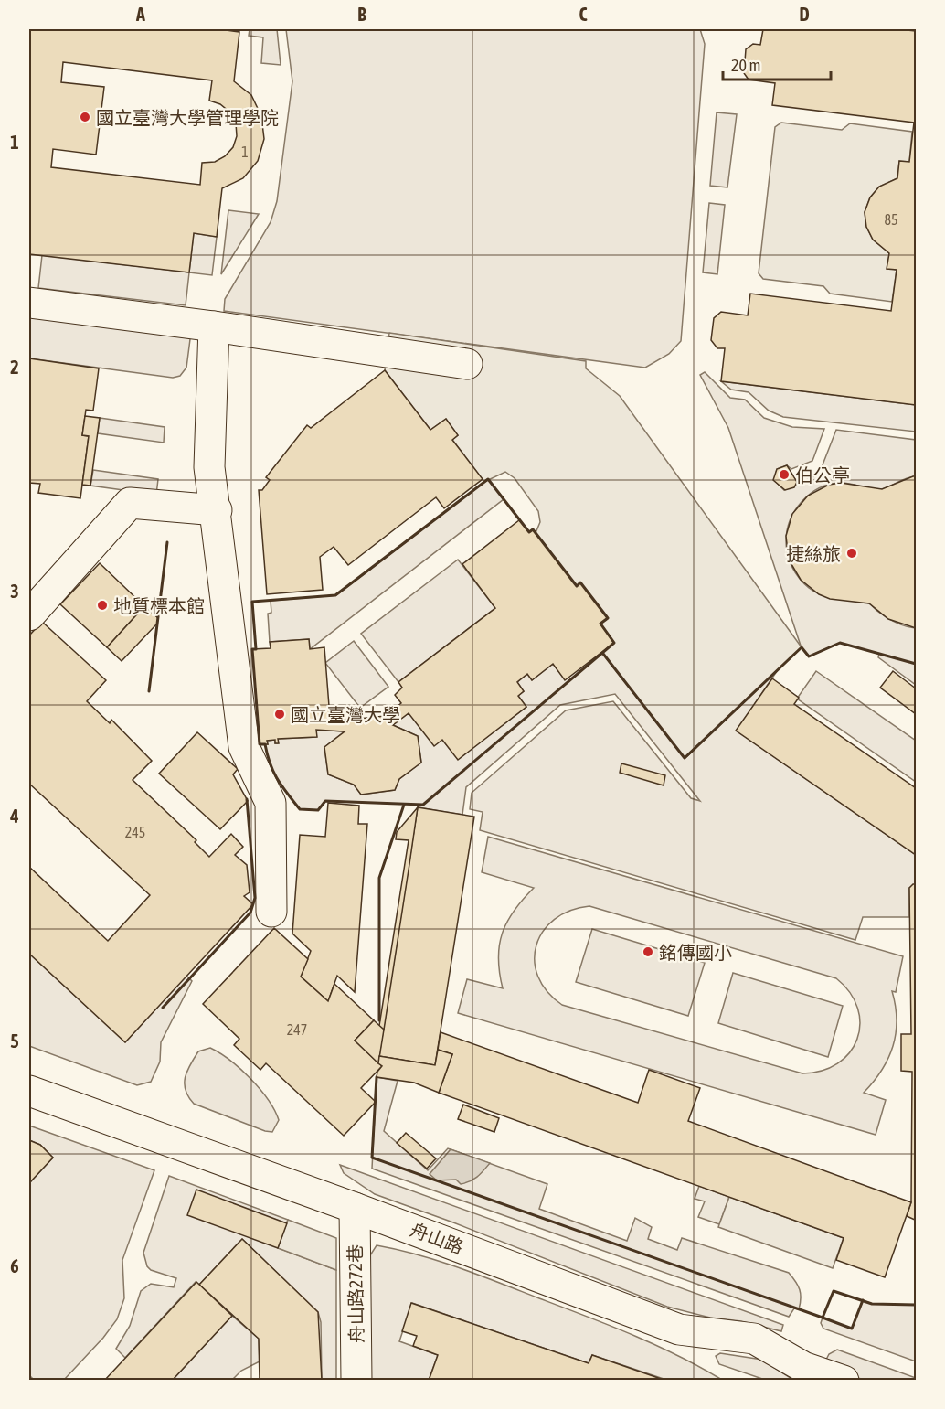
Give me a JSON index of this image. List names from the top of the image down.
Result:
{
  "streets": {
    "street": ["舟山路", "舟山路272巷"]
  },
  "crossings": [
    ["舟山路", "舟山路272巷"]
  ],
  "places": [
    "國立臺灣大學管理學院",
    "伯公亭",
    "捷絲旅",
    "地質標本館",
    "國立臺灣大學",
    "銘傳國小"
  ],
  "house_numbers": [
    "1",
    "85",
    "245",
    "247"
  ],
  "scale_bar": "20 m",
  "grid": {
    "columns": [
      "A",
      "B",
      "C",
      "D"
    ],
    "rows": [
      "1",
      "2",
      "3",
      "4",
      "5",
      "6"
    ]
  }
}
